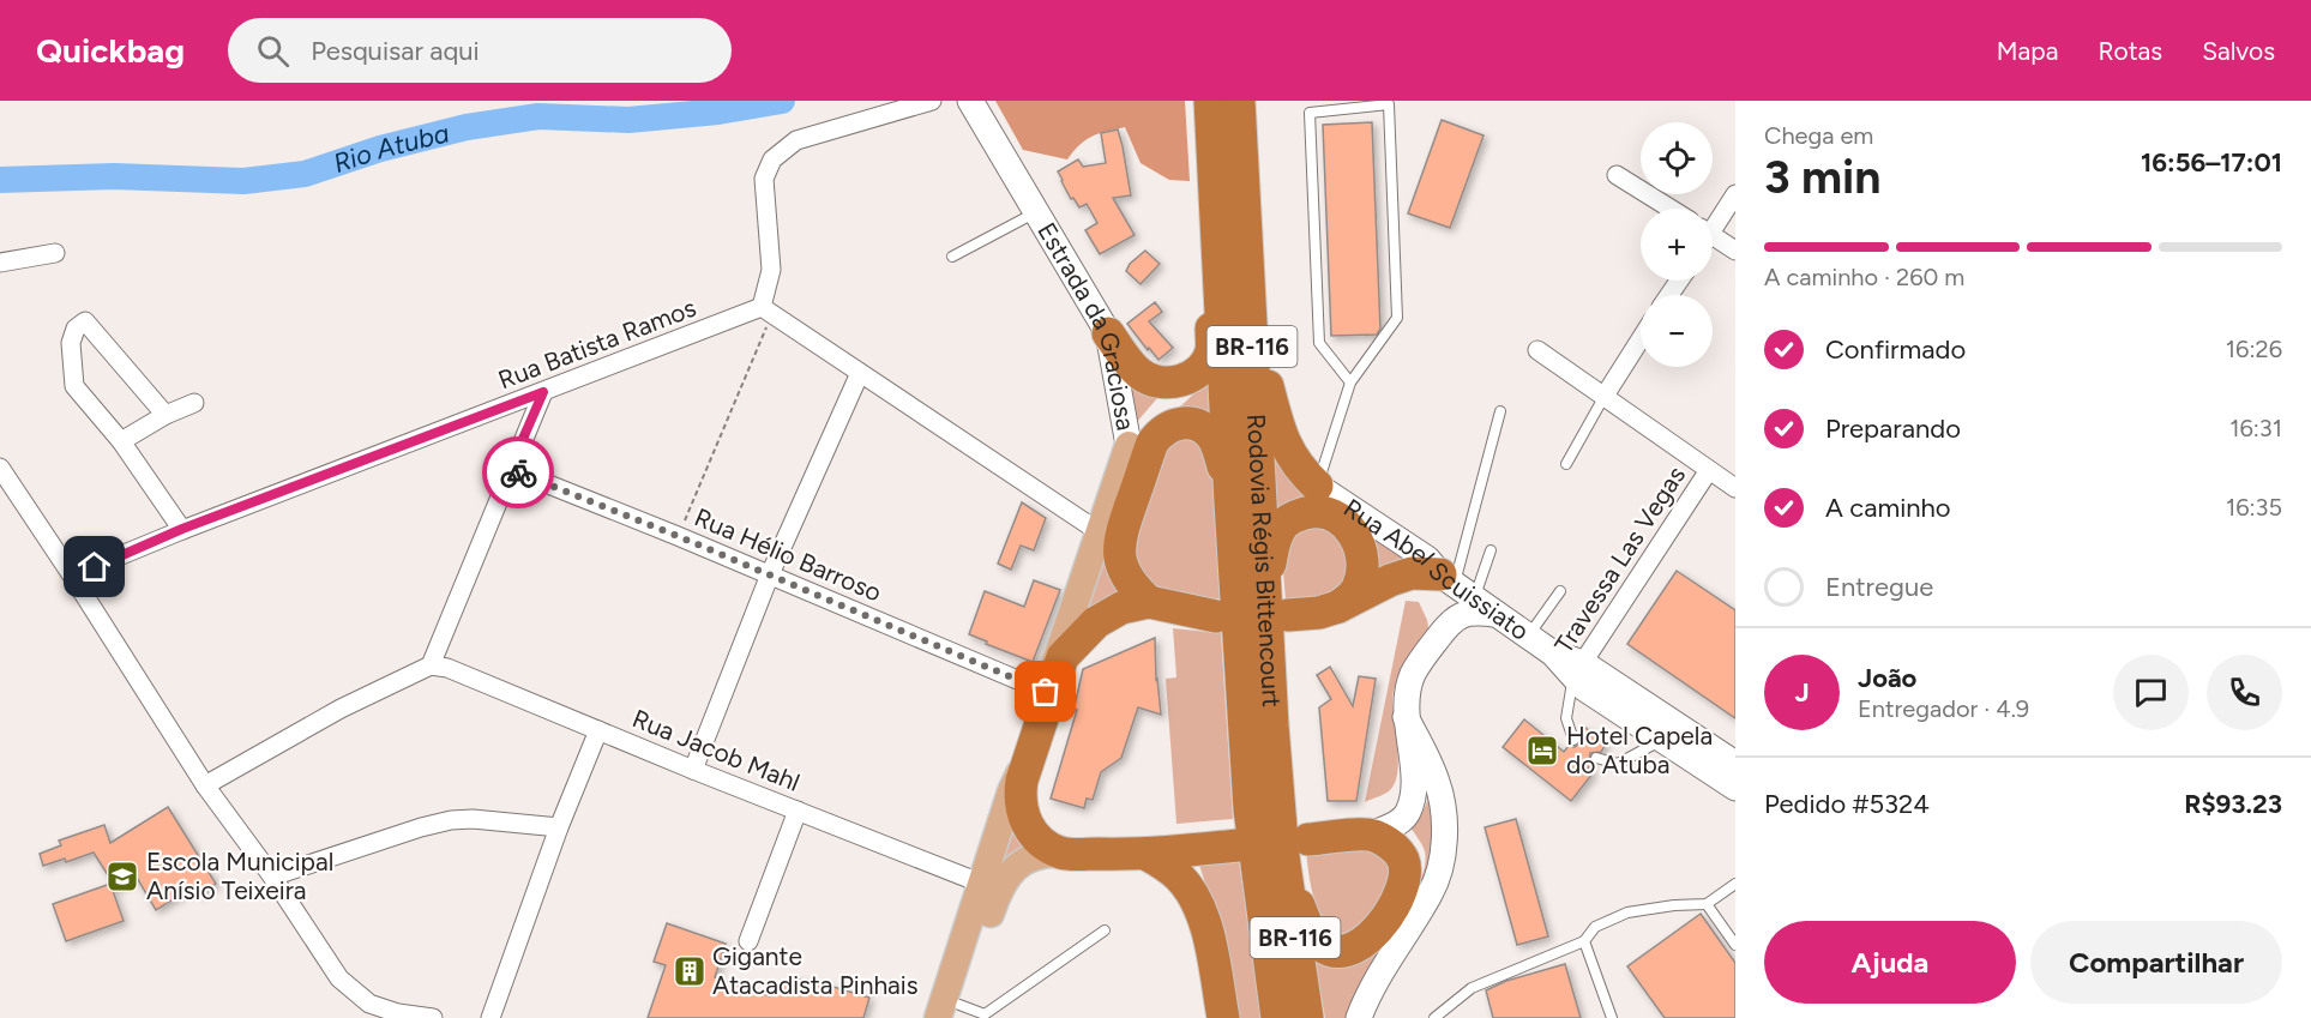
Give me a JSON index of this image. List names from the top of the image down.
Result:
{
  "streets": {
    "highway": ["BR-116", "Rodovia Régis Bittencourt"],
    "main road": ["Estrada da Graciosa", "Rua Abel Scuissiato"],
    "street": [
      "Rua Batista Ramos",
      "Rua Hélio Barroso",
      "Travessa Las Vegas",
      "Rua Jacob Mahl"
    ]
  },
  "crossings": [
    ["Estrada da Graciosa", "Rua Hélio Barroso"],
    ["Estrada da Graciosa", "Rua Jacob Mahl"],
    ["Travessa Las Vegas", "Rua Abel Scuissiato"]
  ],
  "water": ["Rio Atuba"],
  "places": {
    "hotel": ["Hotel Capela do Atuba"],
    "school or university": ["Escola Municipal Anísio Teixeira"],
    "building": ["Gigante Atacadista Pinhais"]
  },
  "page": {
    "header": "Quickbag",
    "search": "Pesquisar aqui",
    "nav": ["Mapa", "Rotas", "Salvos"],
    "heading": ["3 min", "Chega em", "16:56–17:01"],
    "panel": [
      "João",
      "Entregador · 4.9",
      "Pedido #5324",
      "R$93.23"
    ],
    "map_buttons": ["+", "−"],
    "bar": "A caminho · 260 m",
    "list": [
      ["Confirmado", "16:26"],
      ["Preparando", "16:31"],
      ["A caminho", "16:35"],
      "Entregue"
    ],
    "round": "J",
    "buttons": ["Ajuda", "Compartilhar"]
  }
}
